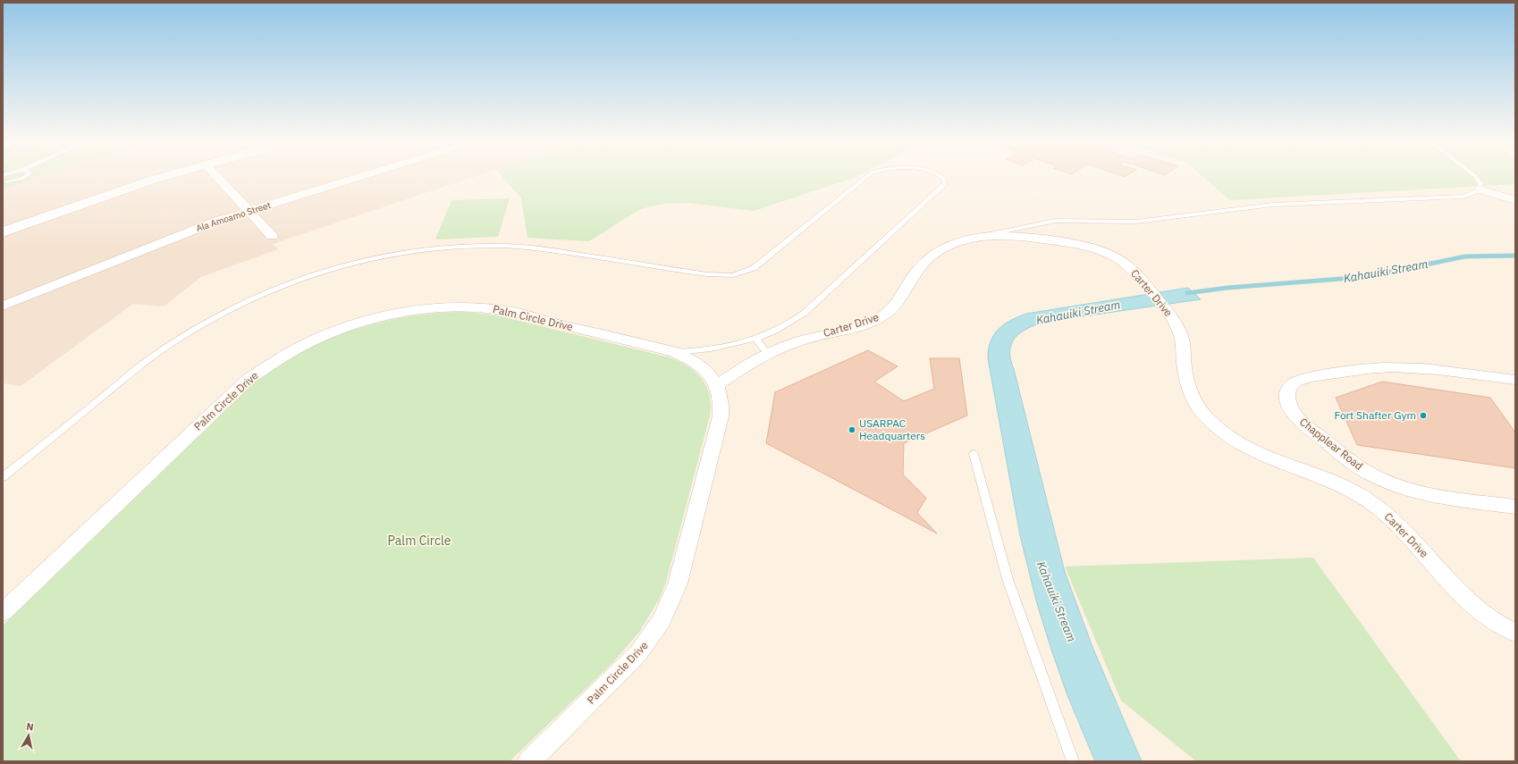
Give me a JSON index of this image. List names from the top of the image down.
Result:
{
  "streets": {
    "street": [
      "Ala Amoamo Street",
      "Carter Drive",
      "Palm Circle Drive",
      "Chapplear Road"
    ]
  },
  "crossings": [
    ["Carter Drive", "Palm Circle Drive"]
  ],
  "water": ["Kahauiki Stream"],
  "parks": ["Palm Circle"],
  "places": ["Fort Shafter Gym", "USARPAC Headquarters"],
  "north": "top"
}
